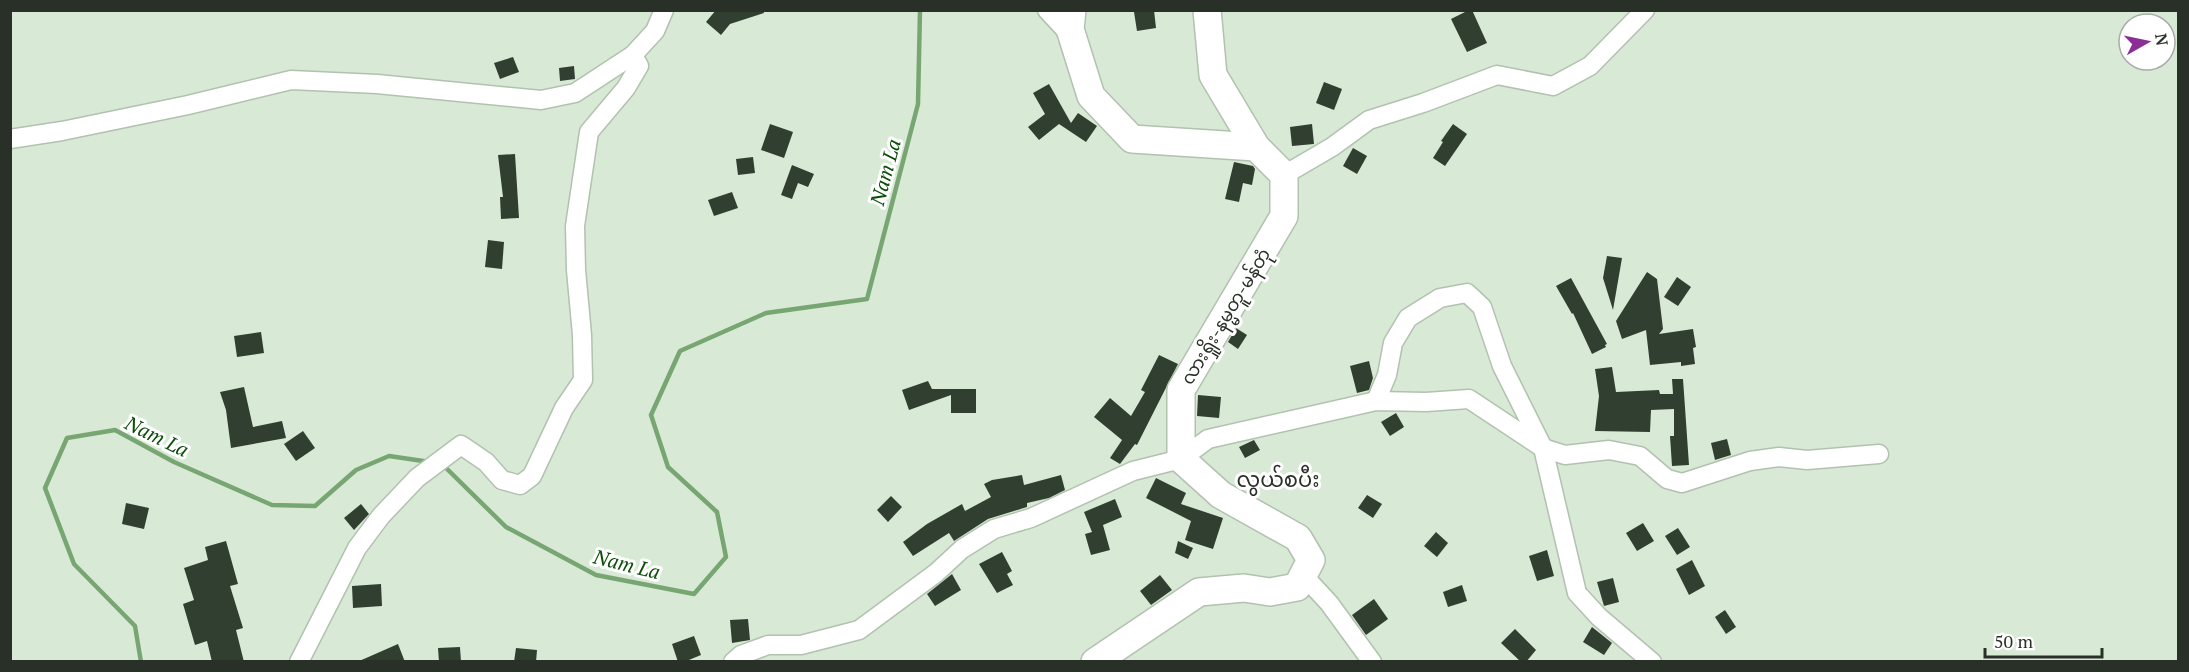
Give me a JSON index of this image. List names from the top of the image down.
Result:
{
  "streets": {
    "main road": ["လားရှိုး-နမ္မတူ-မန်တုံ"]
  },
  "districts": ["လွယ်စပီး"],
  "water": ["Nam La"],
  "scale_bar": "50 m",
  "north": "right"
}
